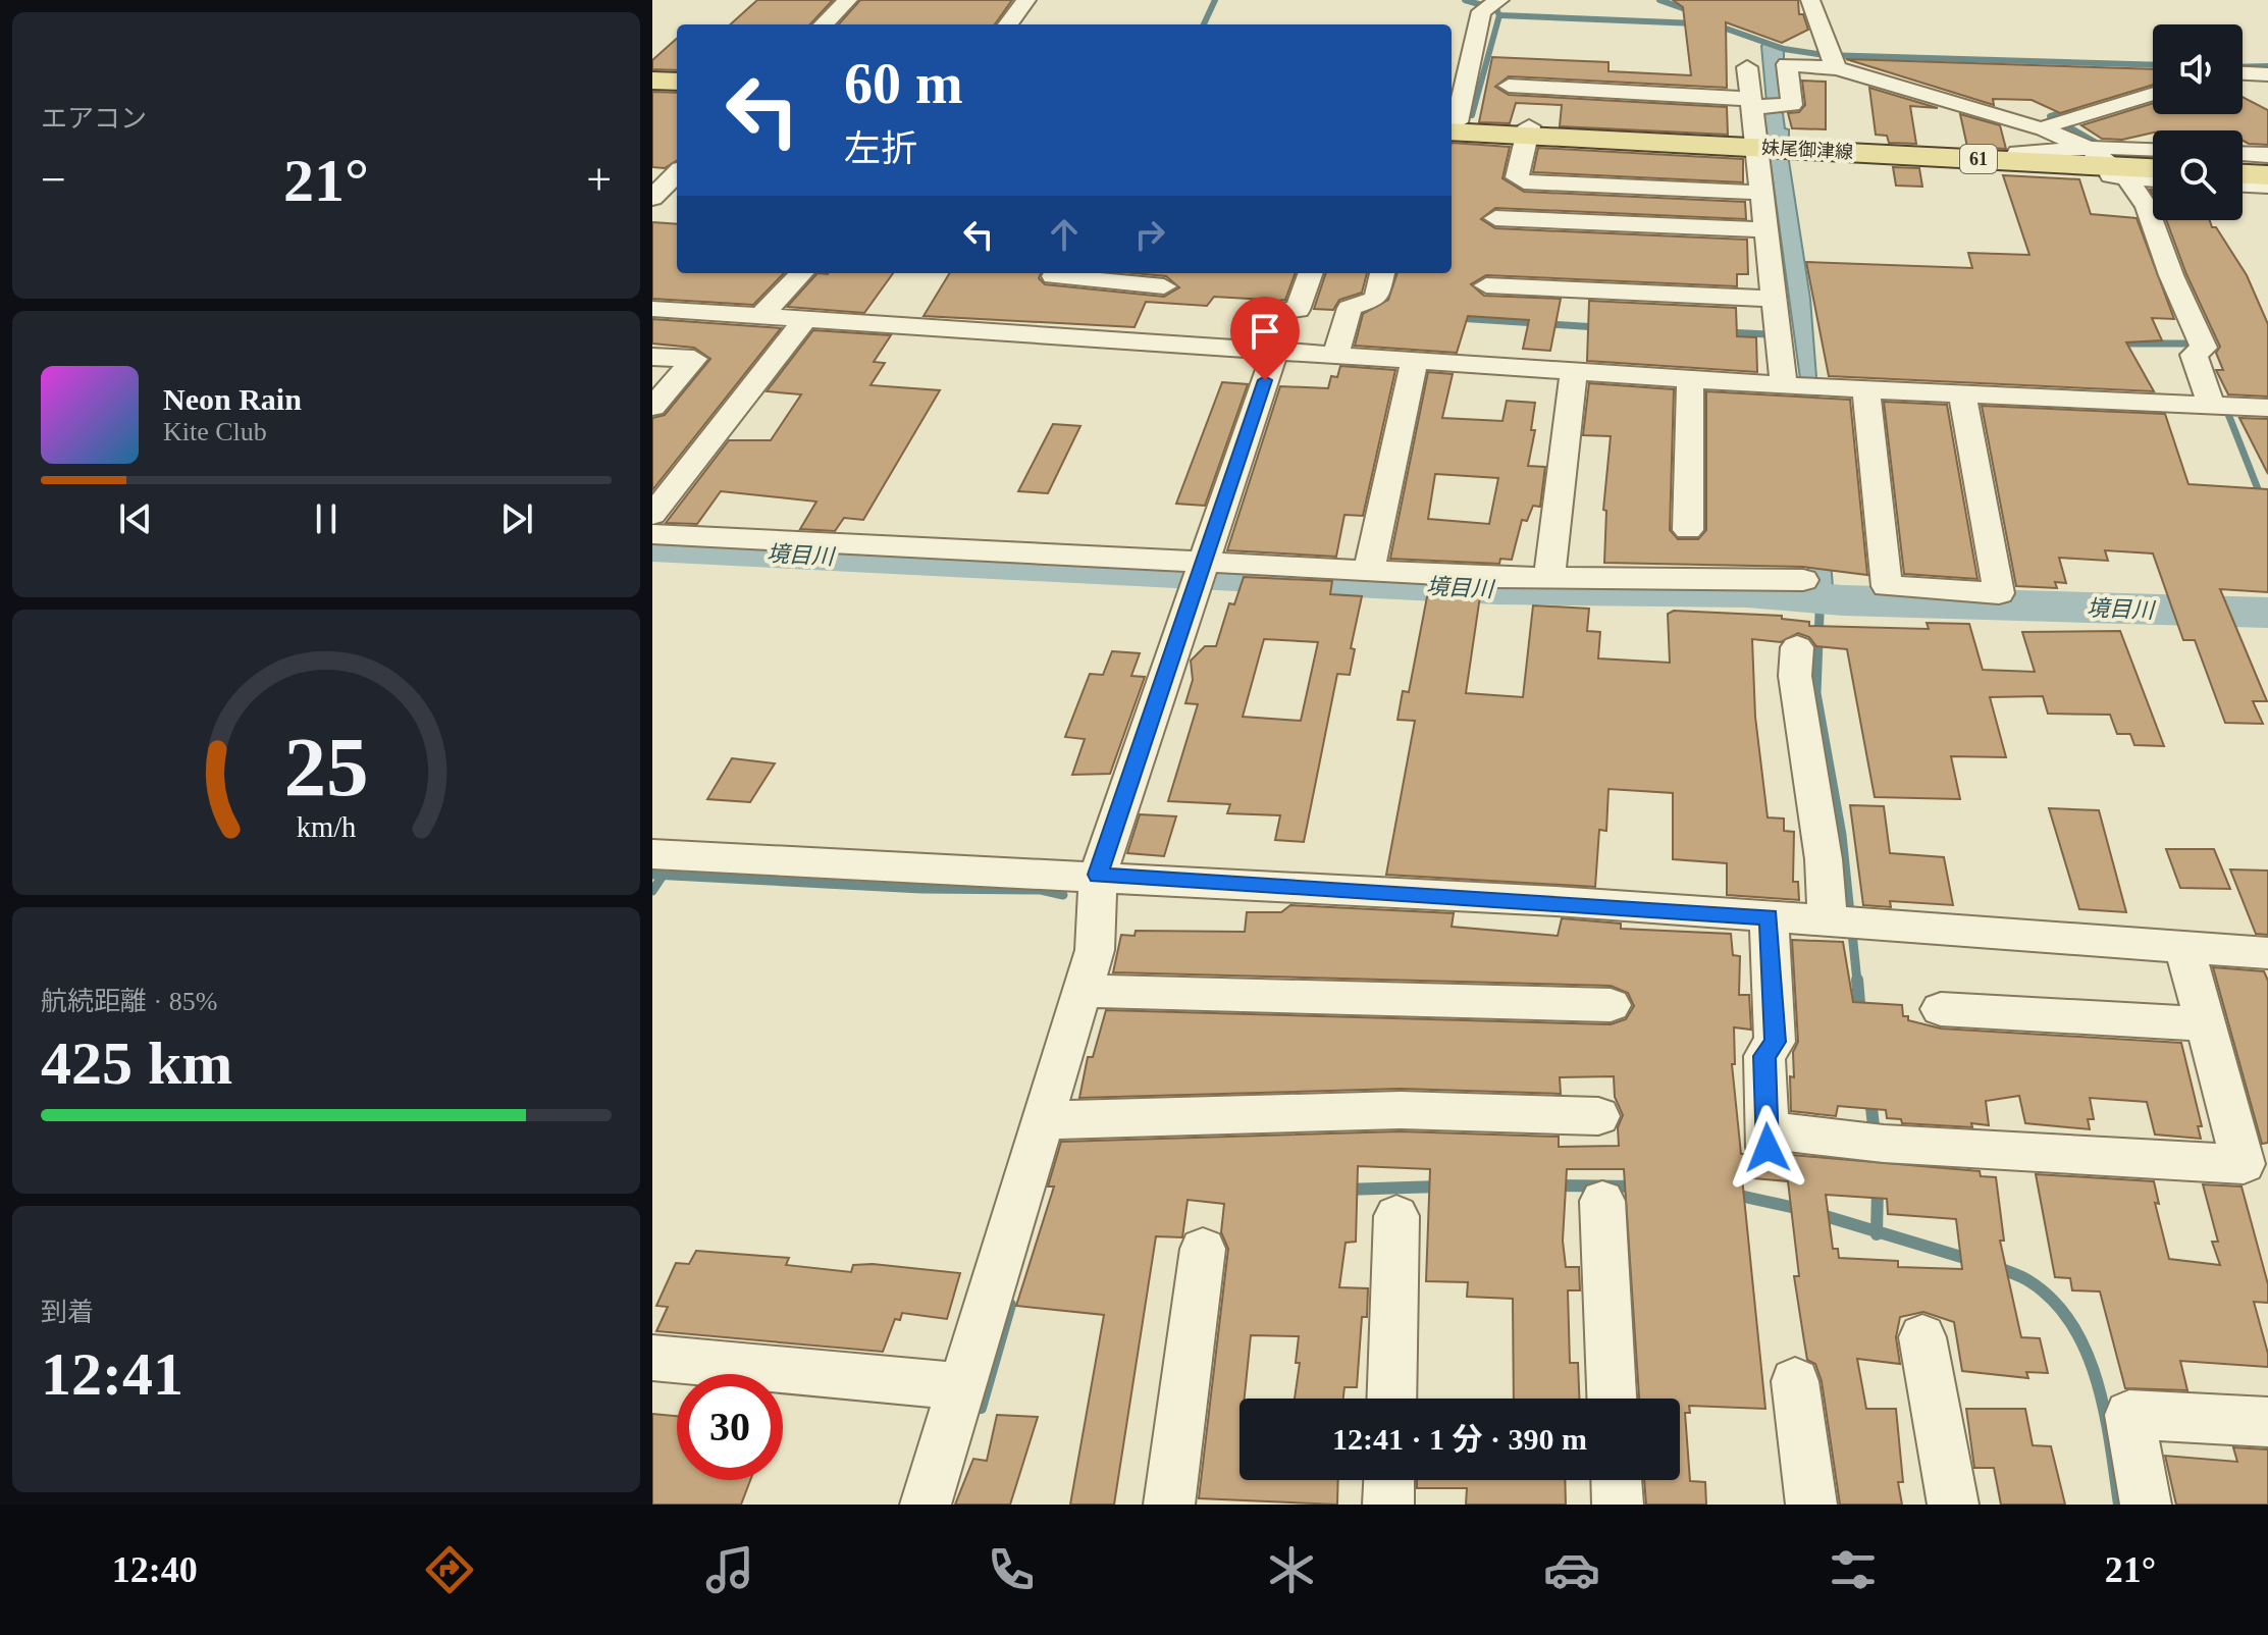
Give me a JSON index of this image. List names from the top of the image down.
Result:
{
  "streets": {
    "main road": ["妹尾御津線", "61"]
  },
  "water": ["境目川"],
  "page": {
    "tile": [
      "エアコン",
      ["航続距離 · 85%", "425 km"],
      ["到着", "12:41"]
    ],
    "turn": ["60 m", "左折"],
    "heat": ["−", "21°", "+"],
    "song": ["Neon Rain", "Kite Club"],
    "limit": "30",
    "trip": "12:41 · 1 分 · 390 m",
    "tabs": ["12:40", "21°"],
    "gauge": ["25", "km/h"]
  }
}
